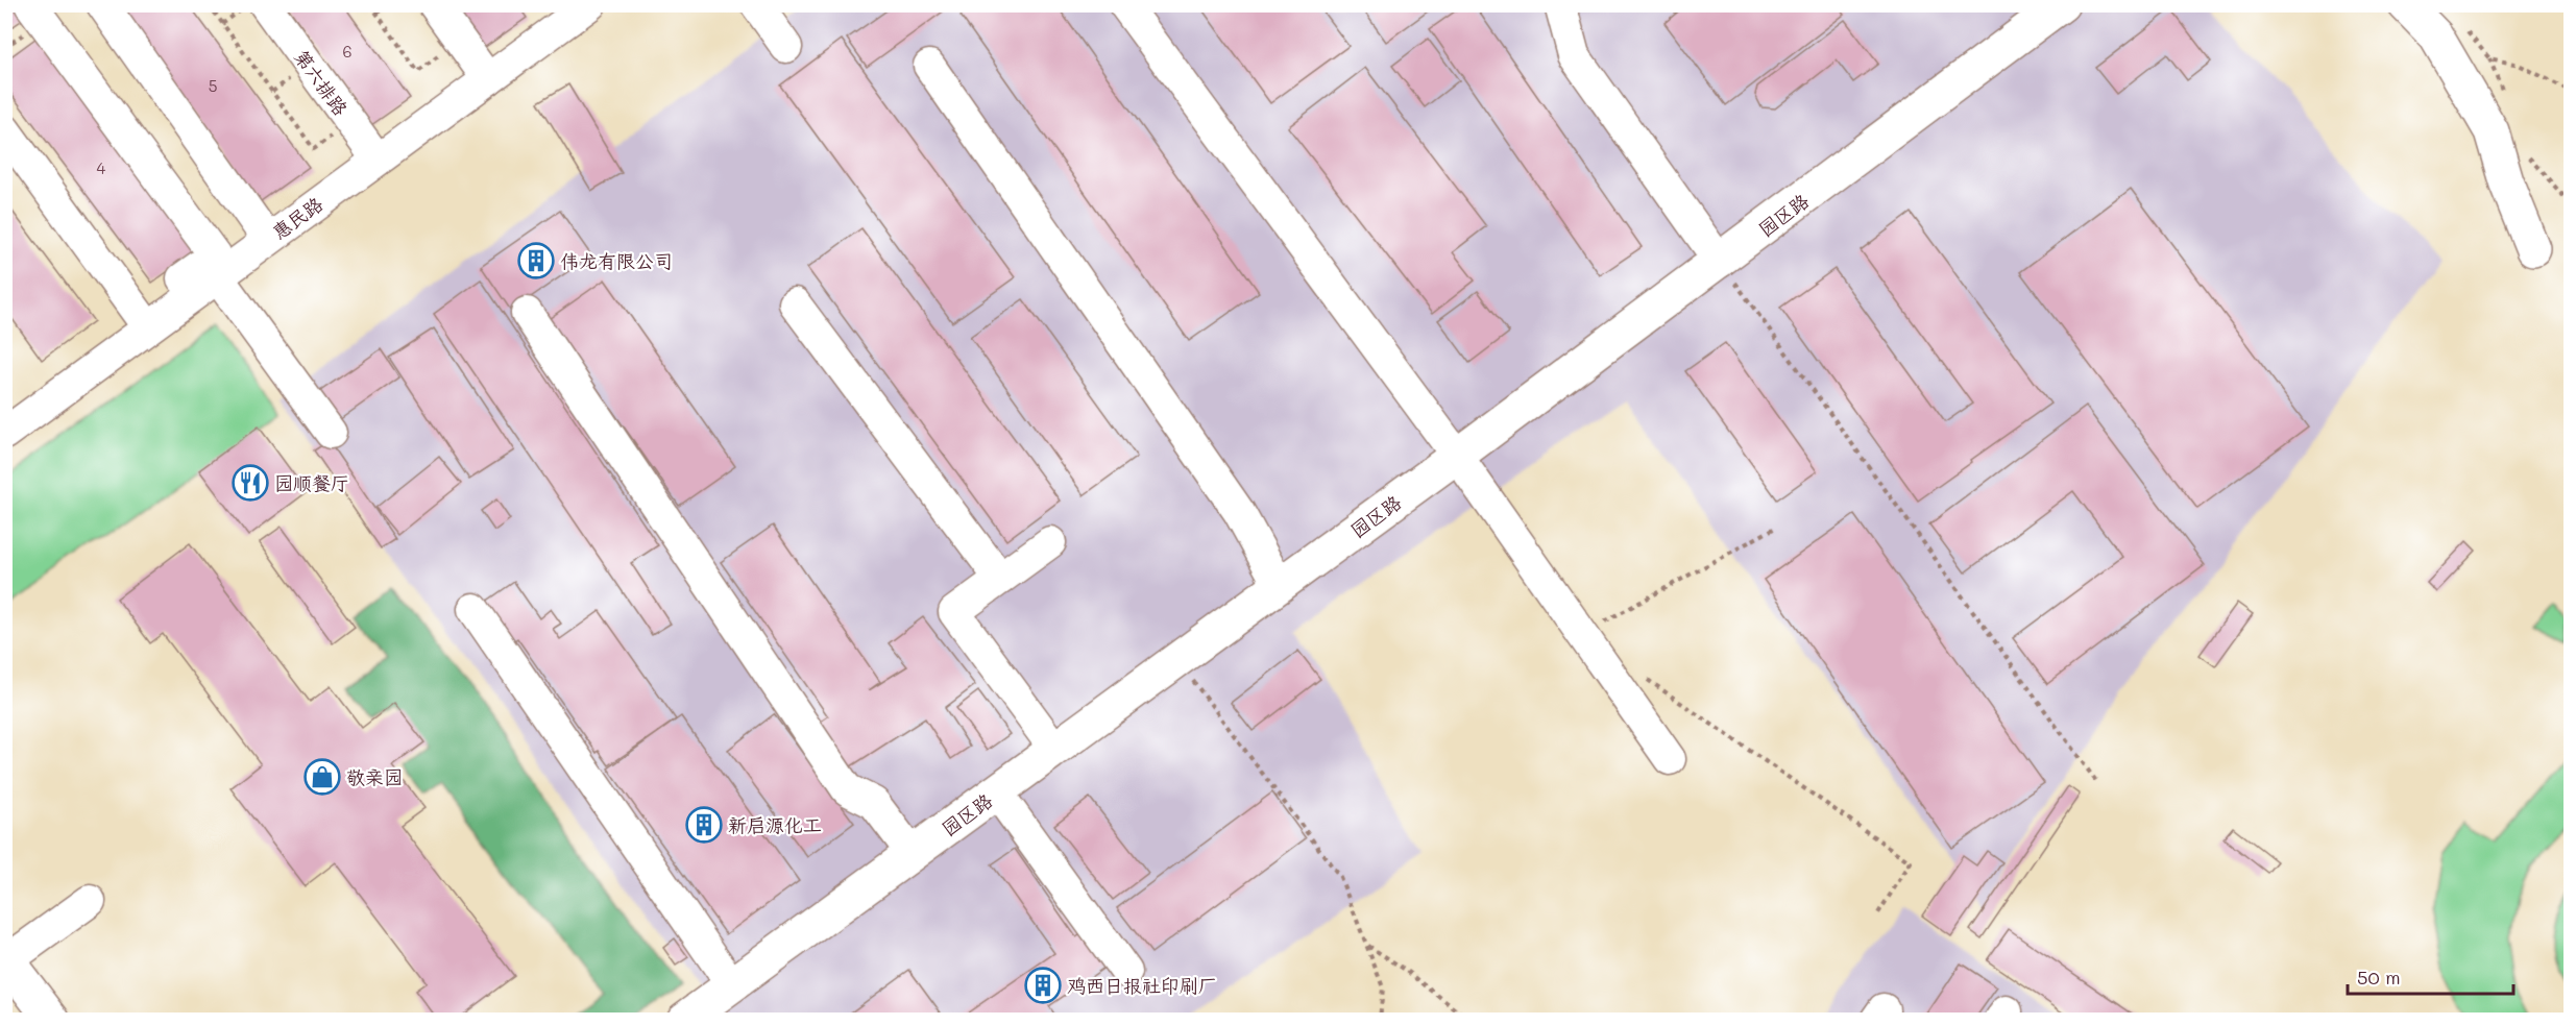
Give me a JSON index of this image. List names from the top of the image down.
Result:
{
  "streets": {
    "main road": ["园区路"],
    "street": ["第六排路", "惠民路"]
  },
  "crossings": [
    ["第六排路", "惠民路"]
  ],
  "places": {
    "building": ["伟龙有限公司", "新启源化工", "鸡西日报社印刷厂"],
    "restaurant": ["园顺餐厅"],
    "shop": ["敬亲园"]
  },
  "house_numbers": ["6", "5", "4"],
  "scale_bar": "50 m"
}
